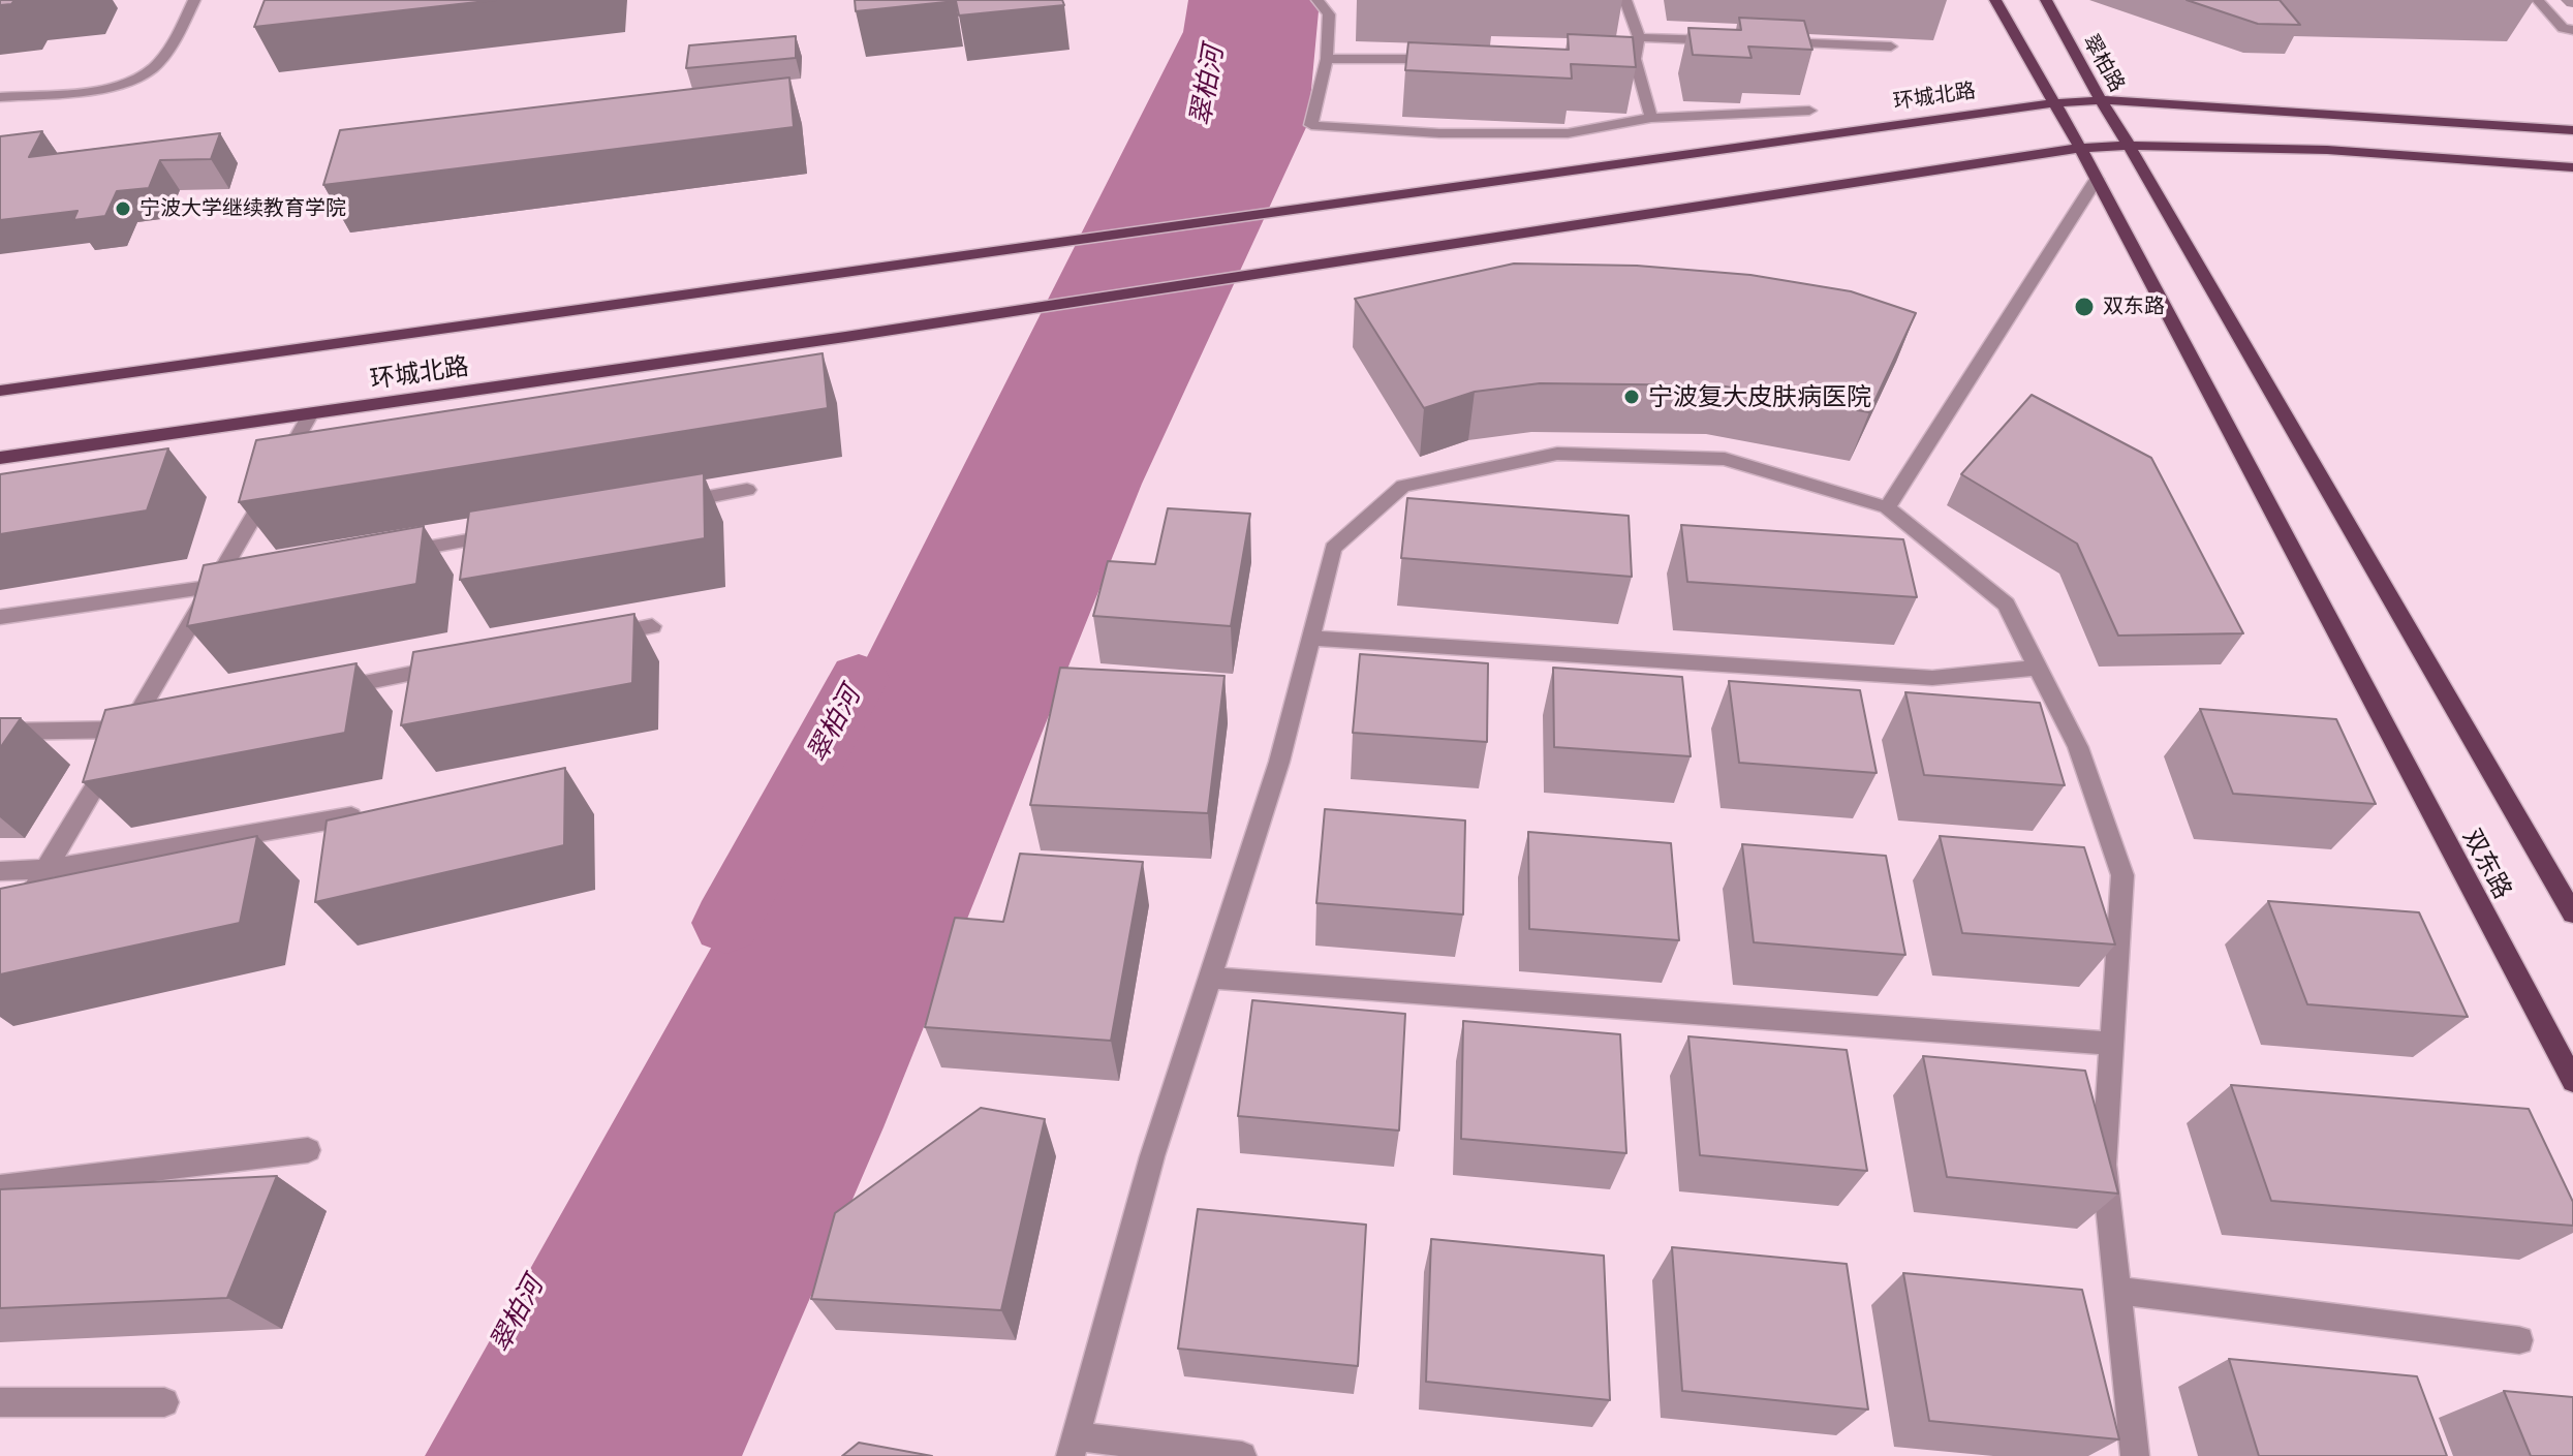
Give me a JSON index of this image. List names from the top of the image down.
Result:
{
  "streets": {
    "main road": ["翠柏路", "环城北路", "双东路"]
  },
  "crossings": [
    ["翠柏路", "环城北路"],
    ["翠柏路", "双东路"],
    ["环城北路", "双东路"]
  ],
  "water": ["翠柏河"],
  "places": ["宁波大学继续教育学院", "双东路", "宁波复大皮肤病医院"]
}
